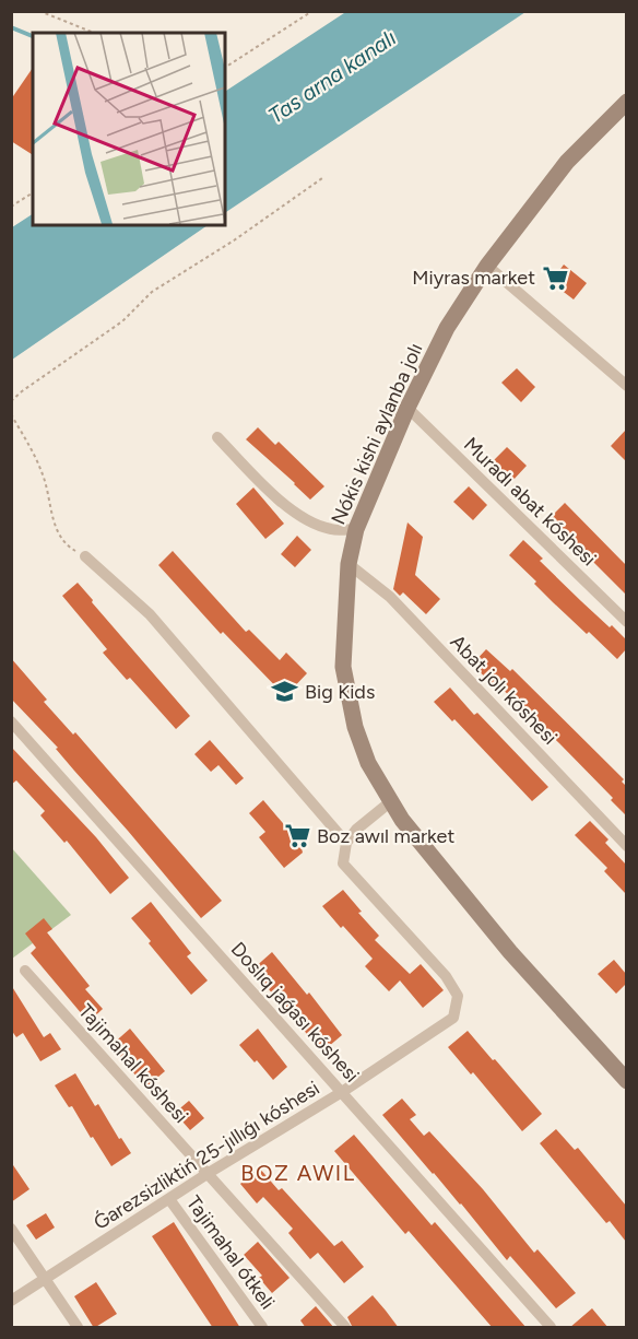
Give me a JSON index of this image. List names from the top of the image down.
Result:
{
  "streets": {
    "main road": ["Nókis kishi aylanba jolı"],
    "street": [
      "Muradı abat kóshesi",
      "Abat jolı kóshesi",
      "Doslıq jaǵası kóshesi",
      "Tajimahal kóshesi",
      "Ǵarezsizliktiń 25-jıllıǵı kóshesi",
      "Tajimahal ótkeli"
    ]
  },
  "crossings": [
    ["Nókis kishi aylanba jolı", "Muradı abat kóshesi"],
    ["Nókis kishi aylanba jolı", "Abat jolı kóshesi"],
    ["Doslıq jaǵası kóshesi", "Ǵarezsizliktiń 25-jıllıǵı kóshesi"],
    ["Tajimahal kóshesi", "Ǵarezsizliktiń 25-jıllıǵı kóshesi"],
    ["Ǵarezsizliktiń 25-jıllıǵı kóshesi", "Tajimahal ótkeli"]
  ],
  "districts": ["BOZ AWIL"],
  "water": ["Tas arna kanalı"],
  "places": {
    "supermarket": ["Miyras market", "Boz awıl market"],
    "school or university": ["Big Kids"]
  }
}
